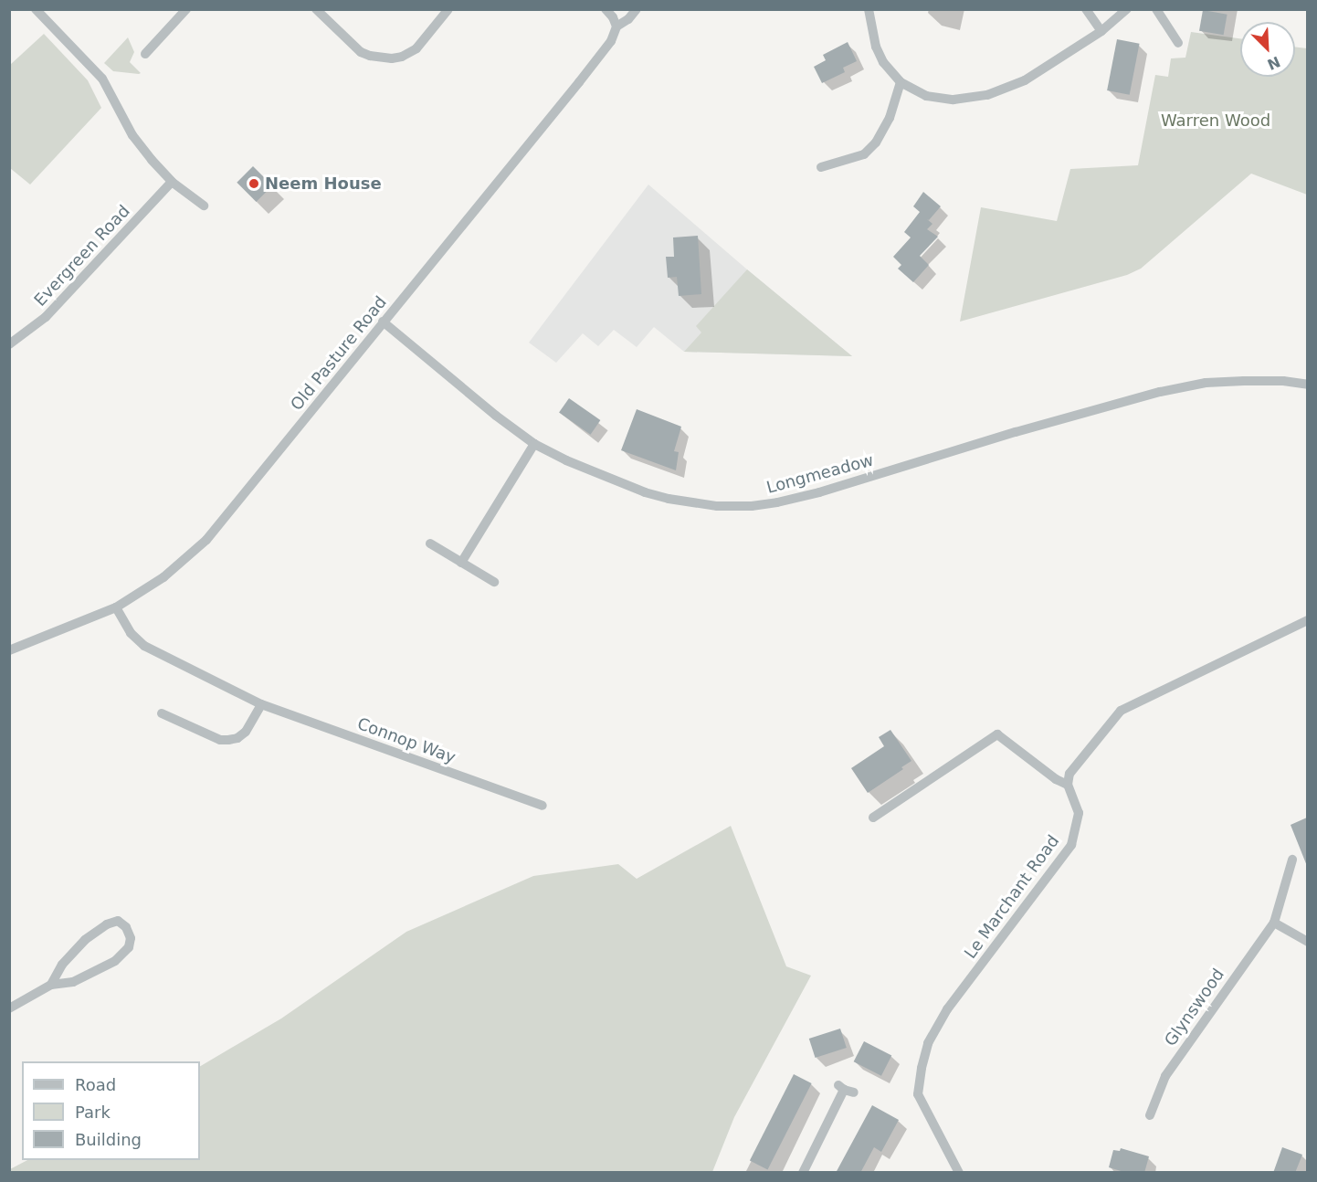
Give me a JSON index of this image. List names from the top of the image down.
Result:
{
  "streets": {
    "street": [
      "Evergreen Road",
      "Old Pasture Road",
      "Longmeadow",
      "Connop Way",
      "Le Marchant Road",
      "Glynswood"
    ]
  },
  "crossings": [
    ["Old Pasture Road", "Longmeadow"],
    ["Old Pasture Road", "Connop Way"]
  ],
  "parks": ["Warren Wood"],
  "places": ["Neem House"],
  "legend": ["Road", "Park", "Building"],
  "north": "bottom right"
}
